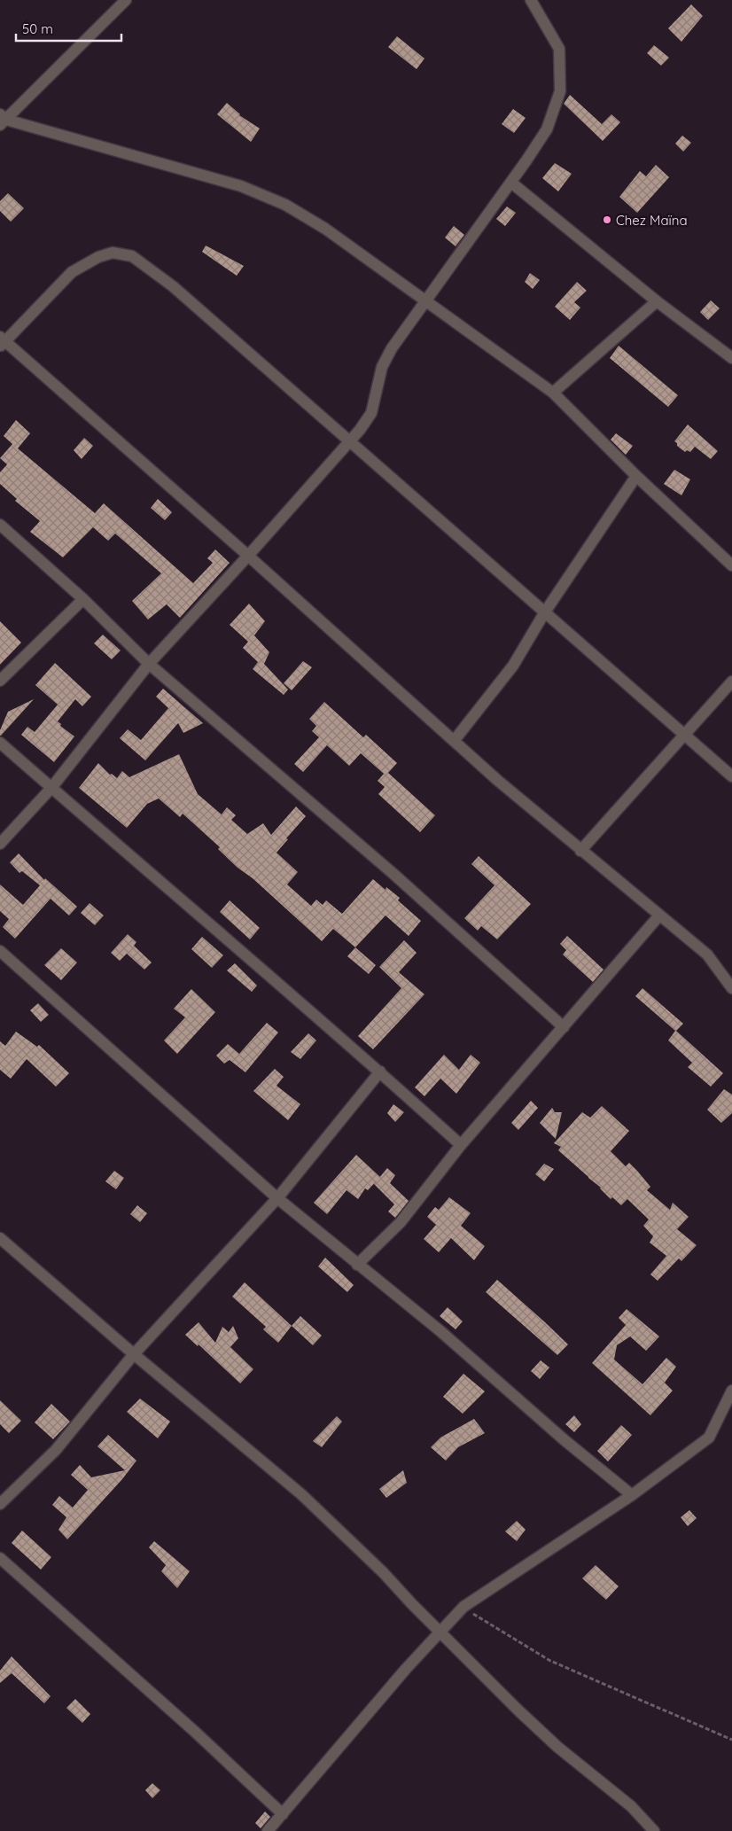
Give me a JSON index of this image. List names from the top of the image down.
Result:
{
  "places": ["Chez Maïna"],
  "scale_bar": "50 m"
}
